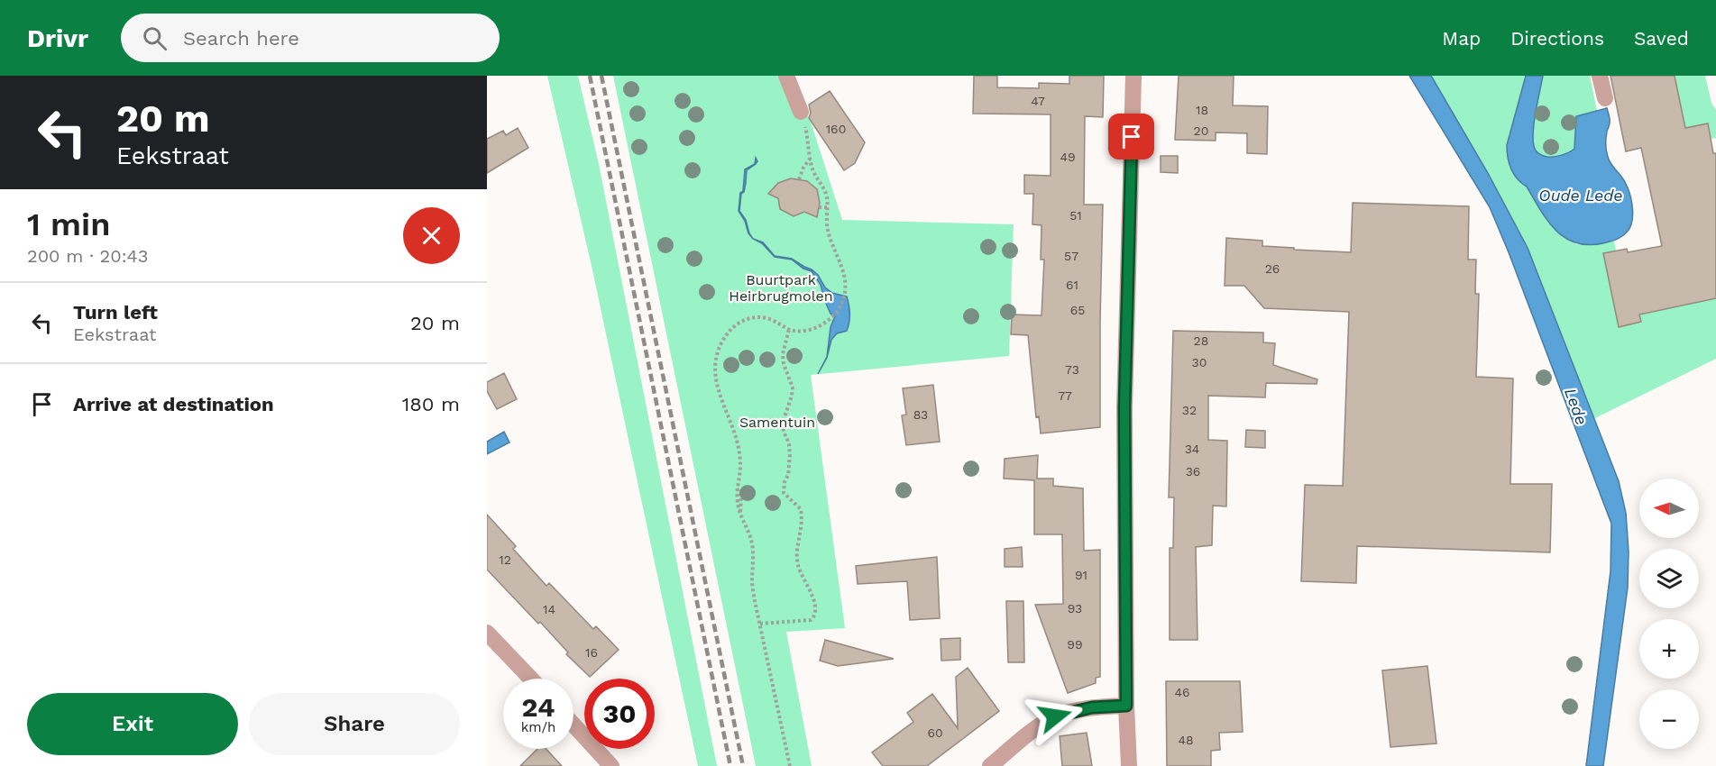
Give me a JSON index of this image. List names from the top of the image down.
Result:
{
  "water": ["Oude Lede", "Lede"],
  "parks": ["Buurtpark Heirbrugmolen", "Samentuin"],
  "house_numbers": [
    "47",
    "18",
    "160",
    "20",
    "49",
    "51",
    "57",
    "26",
    "61",
    "65",
    "28",
    "30",
    "73",
    "77",
    "32",
    "83",
    "34",
    "36",
    "12",
    "91",
    "93",
    "14",
    "99",
    "16",
    "46",
    "60",
    "48"
  ],
  "north": "left",
  "page": {
    "header": "Drivr",
    "search": "Search here",
    "nav": ["Map", "Directions", "Saved"],
    "turn": ["20 m", "Eekstraat"],
    "heading": ["1 min", "200 m · 20:43"],
    "list": [
      {
        "name": "Turn left",
        "note": "Eekstraat",
        "value": "20 m"
      },
      {
        "name": "Arrive at destination",
        "value": "180 m"
      }
    ],
    "map_buttons": ["+", "−"],
    "speed": "24 km/h",
    "limit": "30",
    "buttons": ["Exit", "Share"]
  }
}
